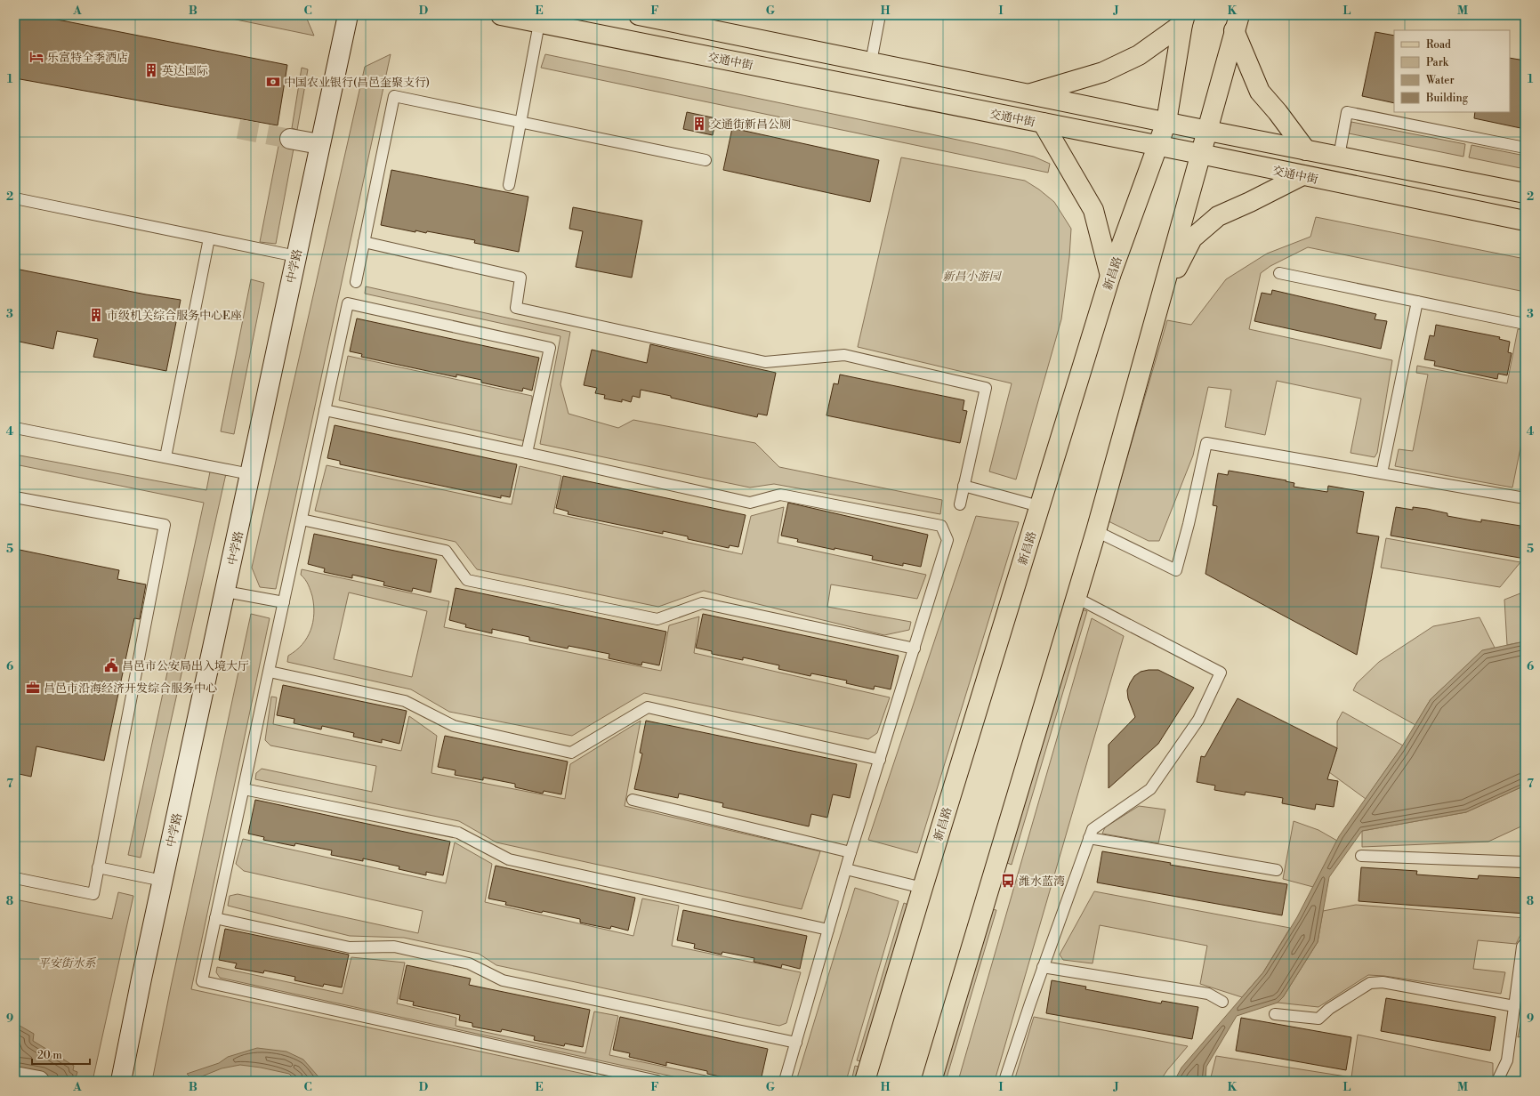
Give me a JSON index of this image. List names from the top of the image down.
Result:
{
  "streets": {
    "main road": ["交通中街", "新昌路"],
    "street": ["中学路"]
  },
  "crossings": [
    ["交通中街", "新昌路"]
  ],
  "parks": ["新昌小游园", "平安街水系"],
  "places": {
    "hotel": ["乐富特全季酒店"],
    "building": ["英达国际", "交通街新昌公厕", "市级机关综合服务中心E座"],
    "bank": ["中国农业银行(昌邑奎聚支行)"],
    "public building": ["昌邑市公安局出入境大厅"],
    "office": ["昌邑市沿海经济开发综合服务中心"],
    "bus stop": ["潍水蓝湾"]
  },
  "legend": [
    "Road",
    "Park",
    "Water",
    "Building"
  ],
  "scale_bar": "20 m",
  "grid": {
    "columns": [
      "A",
      "B",
      "C",
      "D",
      "E",
      "F",
      "G",
      "H",
      "I",
      "J",
      "K",
      "L",
      "M"
    ],
    "rows": [
      "1",
      "2",
      "3",
      "4",
      "5",
      "6",
      "7",
      "8",
      "9"
    ]
  }
}
